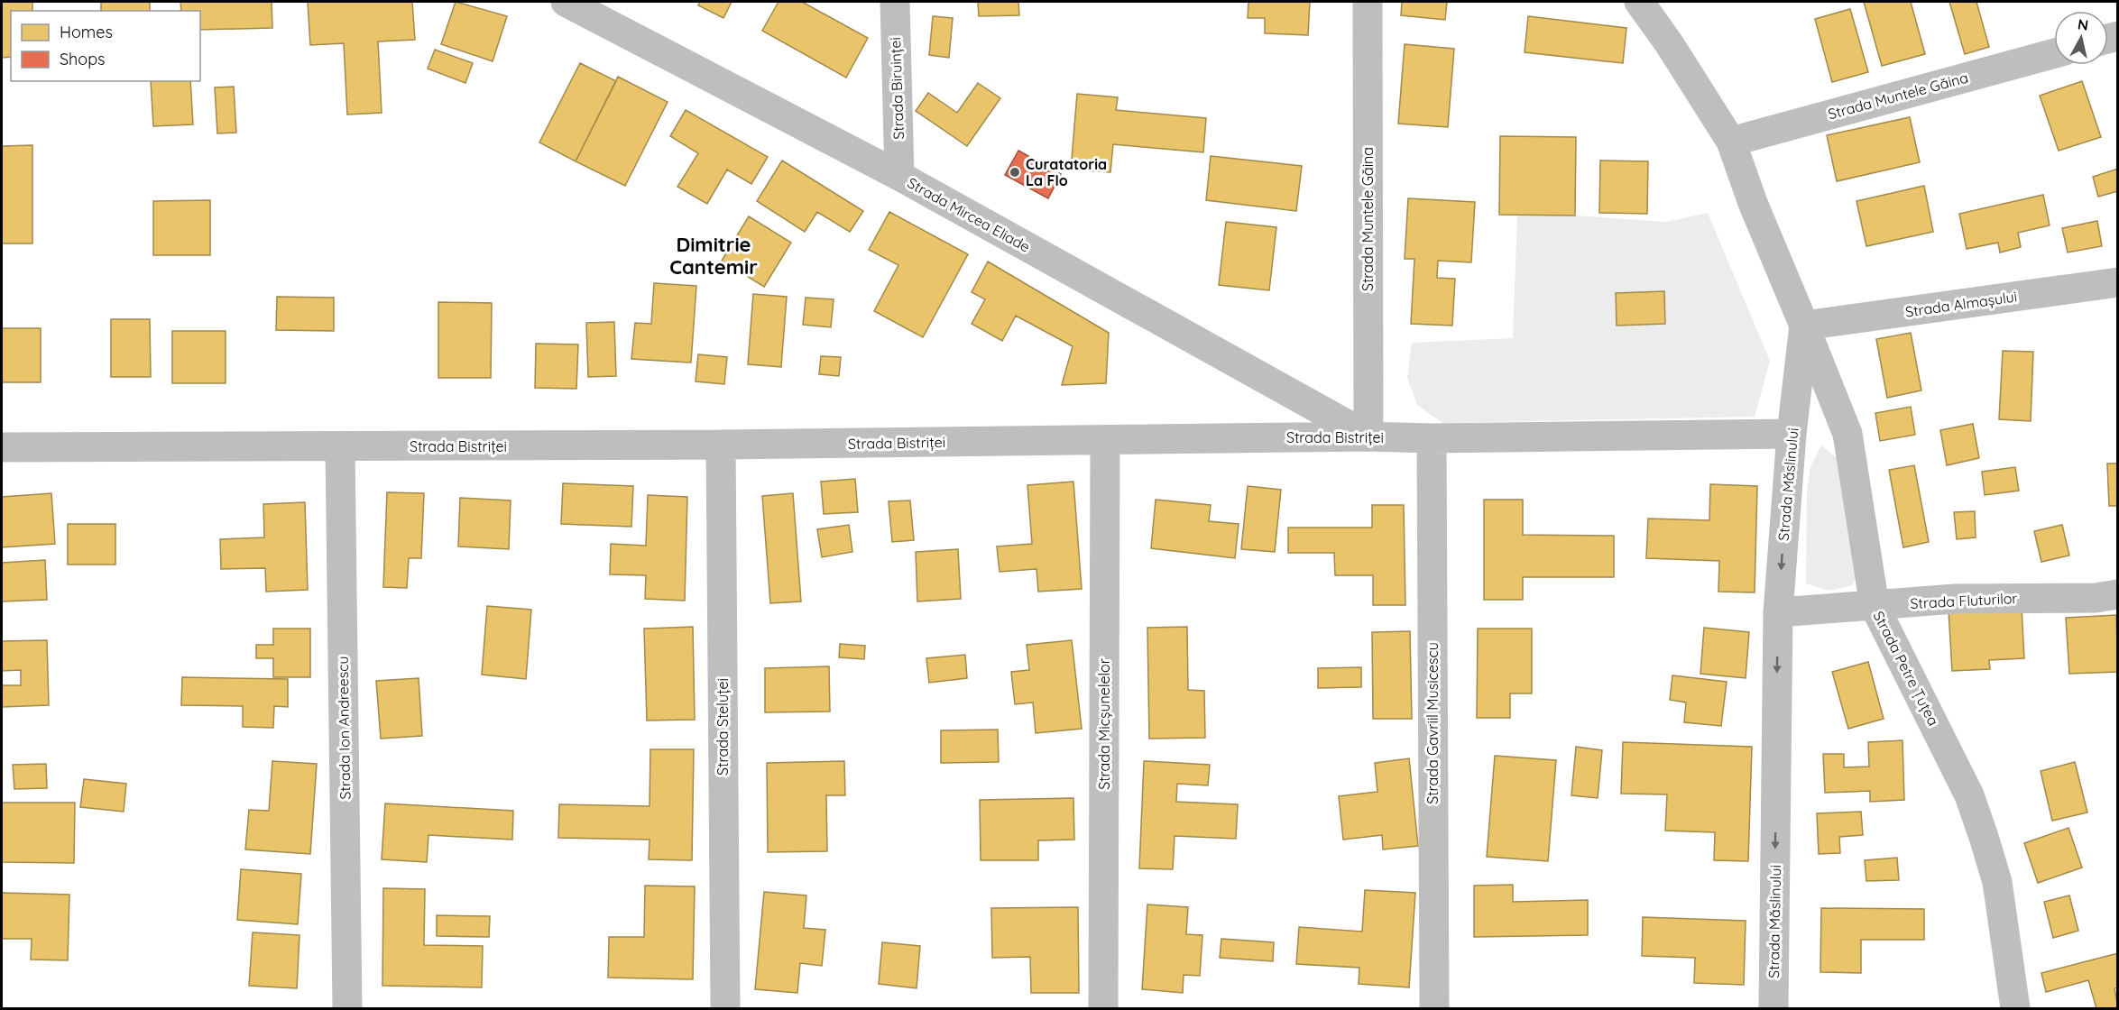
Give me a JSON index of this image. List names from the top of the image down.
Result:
{
  "streets": {
    "street": [
      "Strada Biruinței",
      "Strada Muntele Găina",
      "Strada Mircea Eliade",
      "Strada Almașului",
      "Strada Bistriței",
      "Strada Măslinului",
      "Strada Fluturilor",
      "Strada Petre Țuțea",
      "Strada Gavriil Musicescu",
      "Strada Micșunelelor",
      "Strada Steluței",
      "Strada Ion Andreescu"
    ]
  },
  "crossings": [
    ["Strada Biruinței", "Strada Mircea Eliade"],
    ["Strada Muntele Găina", "Strada Mircea Eliade"],
    ["Strada Muntele Găina", "Strada Bistriței"],
    ["Strada Muntele Găina", "Strada Măslinului"],
    ["Strada Mircea Eliade", "Strada Bistriței"],
    ["Strada Almașului", "Strada Măslinului"],
    ["Strada Almașului", "Strada Petre Țuțea"],
    ["Strada Bistriței", "Strada Măslinului"],
    ["Strada Bistriței", "Strada Gavriil Musicescu"],
    ["Strada Bistriței", "Strada Micșunelelor"],
    ["Strada Bistriței", "Strada Steluței"],
    ["Strada Bistriței", "Strada Ion Andreescu"],
    ["Strada Măslinului", "Strada Fluturilor"],
    ["Strada Măslinului", "Strada Petre Țuțea"],
    ["Strada Fluturilor", "Strada Petre Țuțea"]
  ],
  "one_way": ["Strada Măslinului"],
  "districts": ["Dimitrie Cantemir"],
  "places": ["Curatatoria La Flo"],
  "legend": ["Homes", "Shops"],
  "north": "top"
}
